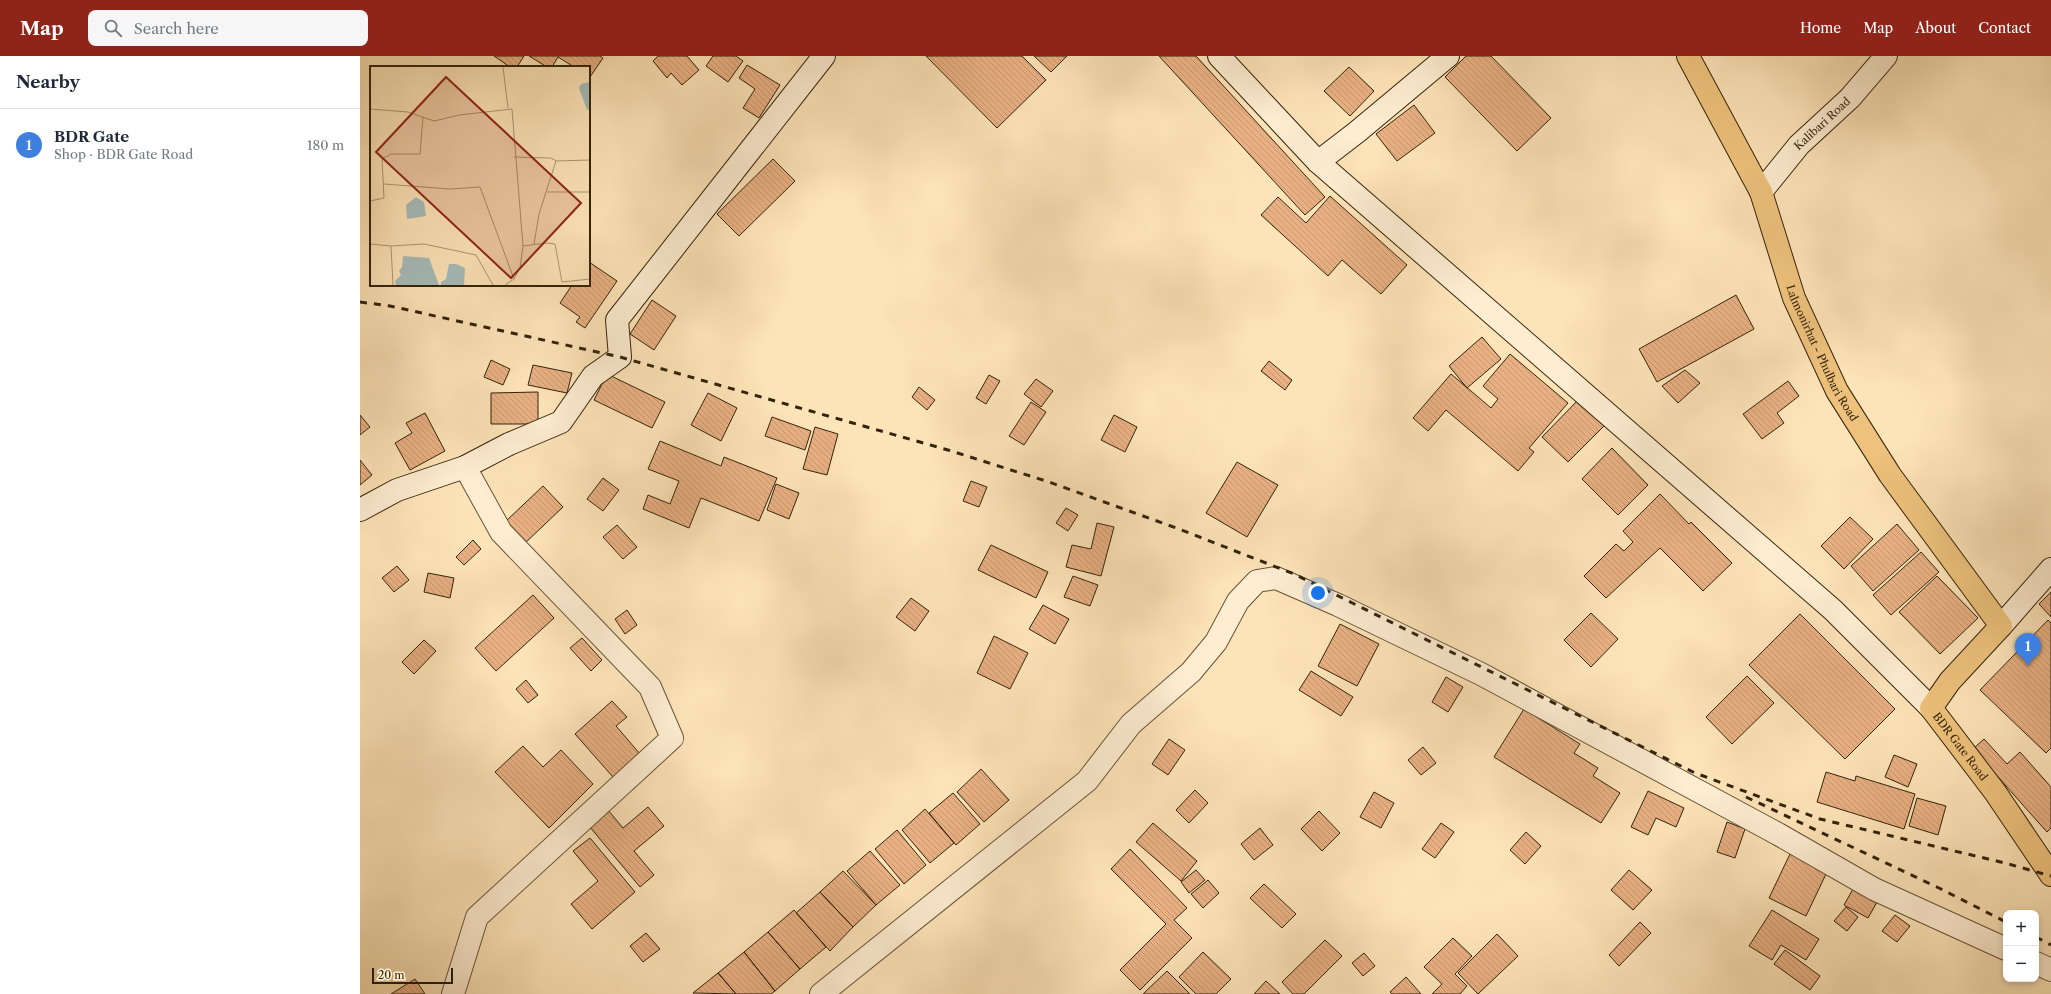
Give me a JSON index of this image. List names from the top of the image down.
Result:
{
  "streets": {
    "main road": ["Lalmonirhat - Phulbari Road", "BDR Gate Road"],
    "street": ["Kalibari Road"]
  },
  "crossings": [
    ["Kalibari Road", "Lalmonirhat - Phulbari Road"],
    ["Lalmonirhat - Phulbari Road", "BDR Gate Road"]
  ],
  "scale_bar": "20 m",
  "page": {
    "header": "Map",
    "search": "Search here",
    "nav": [
      "Home",
      "Map",
      "About",
      "Contact"
    ],
    "heading": "Nearby",
    "list": [
      {
        "mark": "1",
        "name": "BDR Gate",
        "note": "Shop · BDR Gate Road",
        "value": "180 m"
      }
    ],
    "pins": "1",
    "map_buttons": ["+", "−"],
    "scale": "20 m"
  }
}
